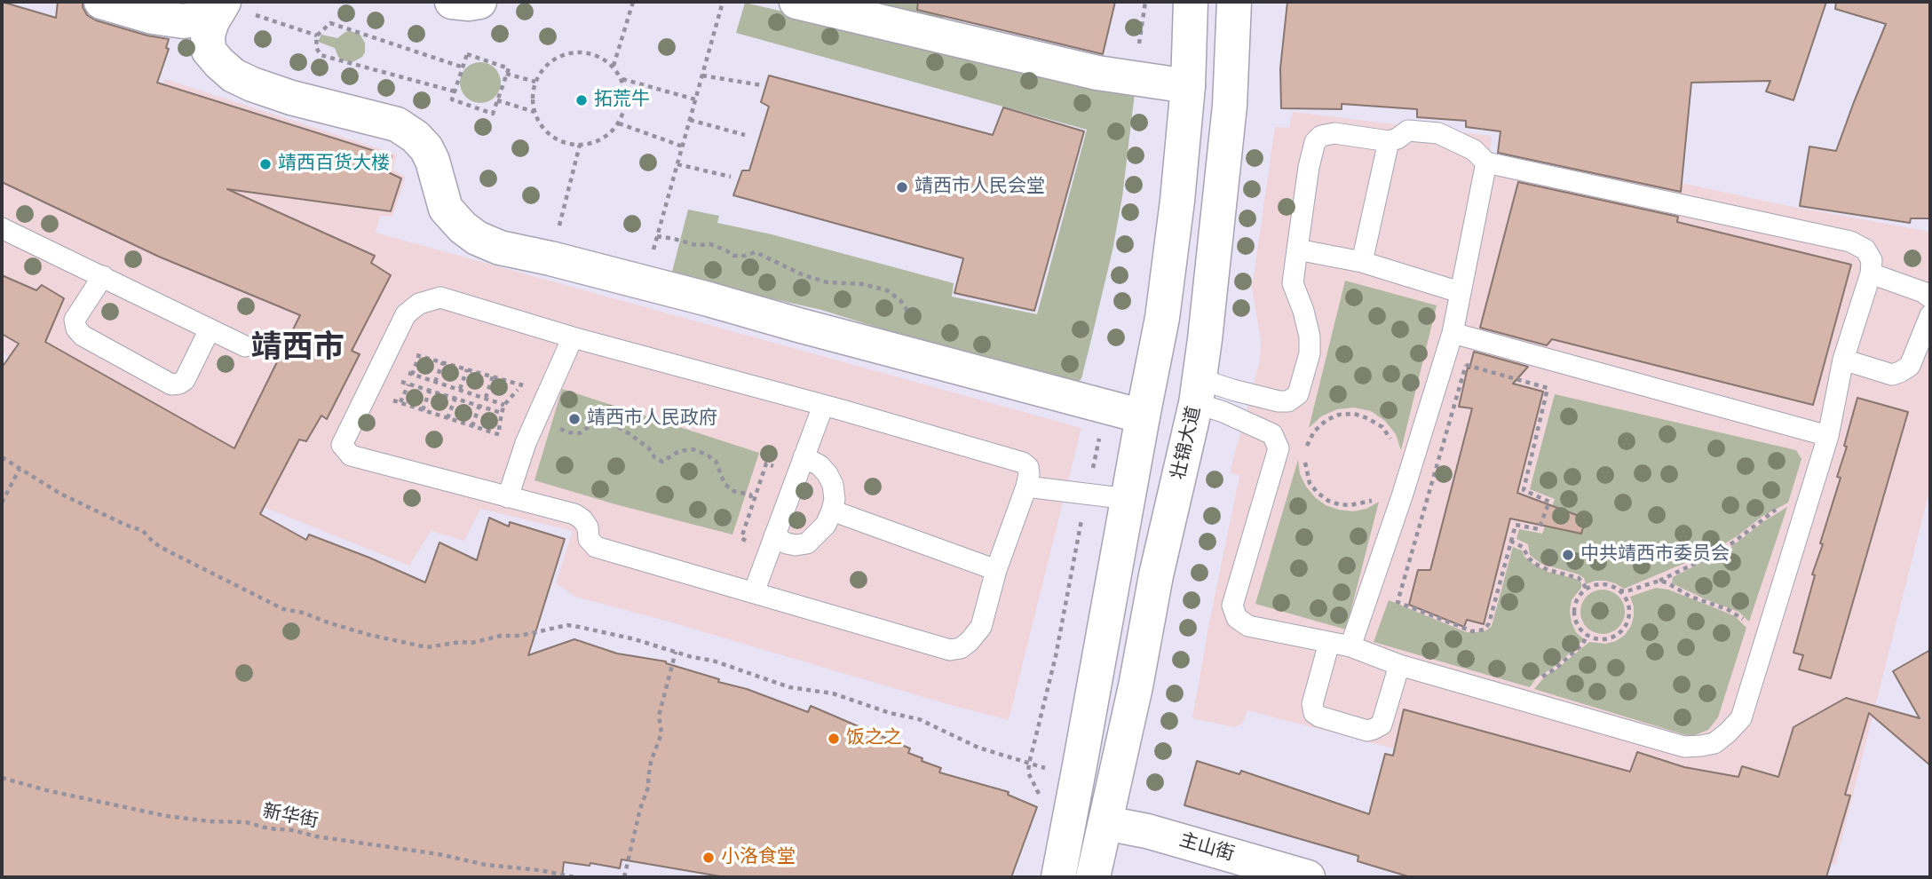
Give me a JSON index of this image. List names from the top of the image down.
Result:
{
  "streets": {
    "street": ["壮锦大道", "主山街"],
    "path": ["新华街"]
  },
  "crossings": [
    ["壮锦大道", "主山街"]
  ],
  "districts": ["靖西市"],
  "places": [
    "拓荒牛",
    "靖西百货大楼",
    "靖西市人民会堂",
    "靖西市人民政府",
    "中共靖西市委员会",
    "饭之之",
    "小洛食堂"
  ]
}
